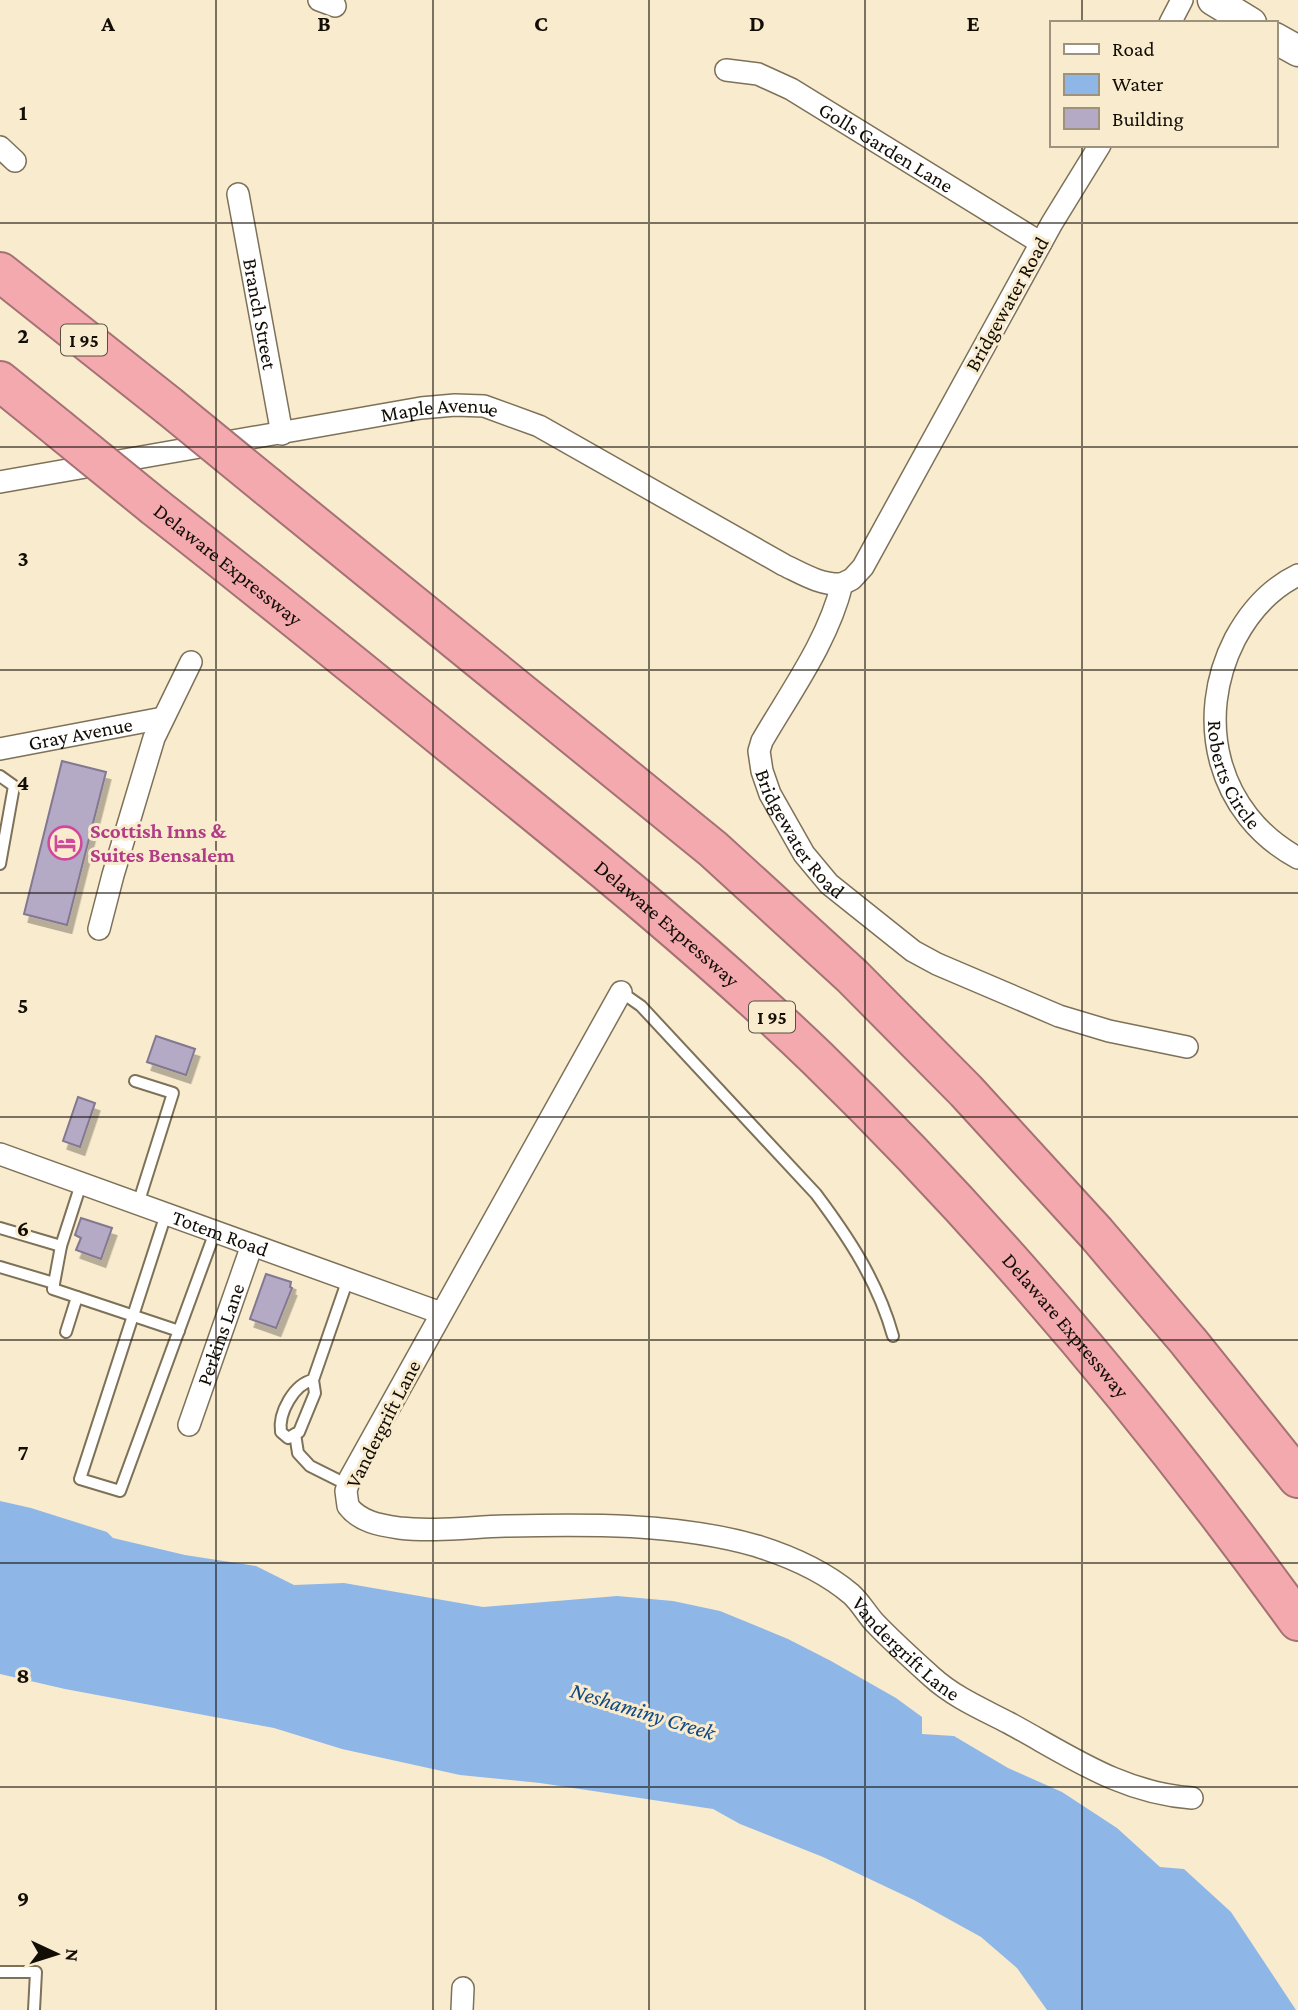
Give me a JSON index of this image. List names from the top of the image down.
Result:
{
  "streets": {
    "highway": ["I 95", "Delaware Expressway"],
    "street": [
      "Golls Garden Lane",
      "Bridgewater Road",
      "Branch Street",
      "Maple Avenue",
      "Gray Avenue",
      "Roberts Circle",
      "Totem Road",
      "Perkins Lane",
      "Vandergrift Lane"
    ]
  },
  "crossings": [
    ["Golls Garden Lane", "Bridgewater Road"],
    ["Bridgewater Road", "Maple Avenue"],
    ["Branch Street", "Maple Avenue"],
    ["Totem Road", "Perkins Lane"],
    ["Totem Road", "Vandergrift Lane"]
  ],
  "water": ["Neshaminy Creek"],
  "places": {
    "hotel": ["Scottish Inns & Suites Bensalem"]
  },
  "legend": ["Road", "Water", "Building"],
  "north": "right",
  "grid": {
    "columns": [
      "A",
      "B",
      "C",
      "D",
      "E"
    ],
    "rows": [
      "1",
      "2",
      "3",
      "4",
      "5",
      "6",
      "7",
      "8",
      "9"
    ]
  }
}
